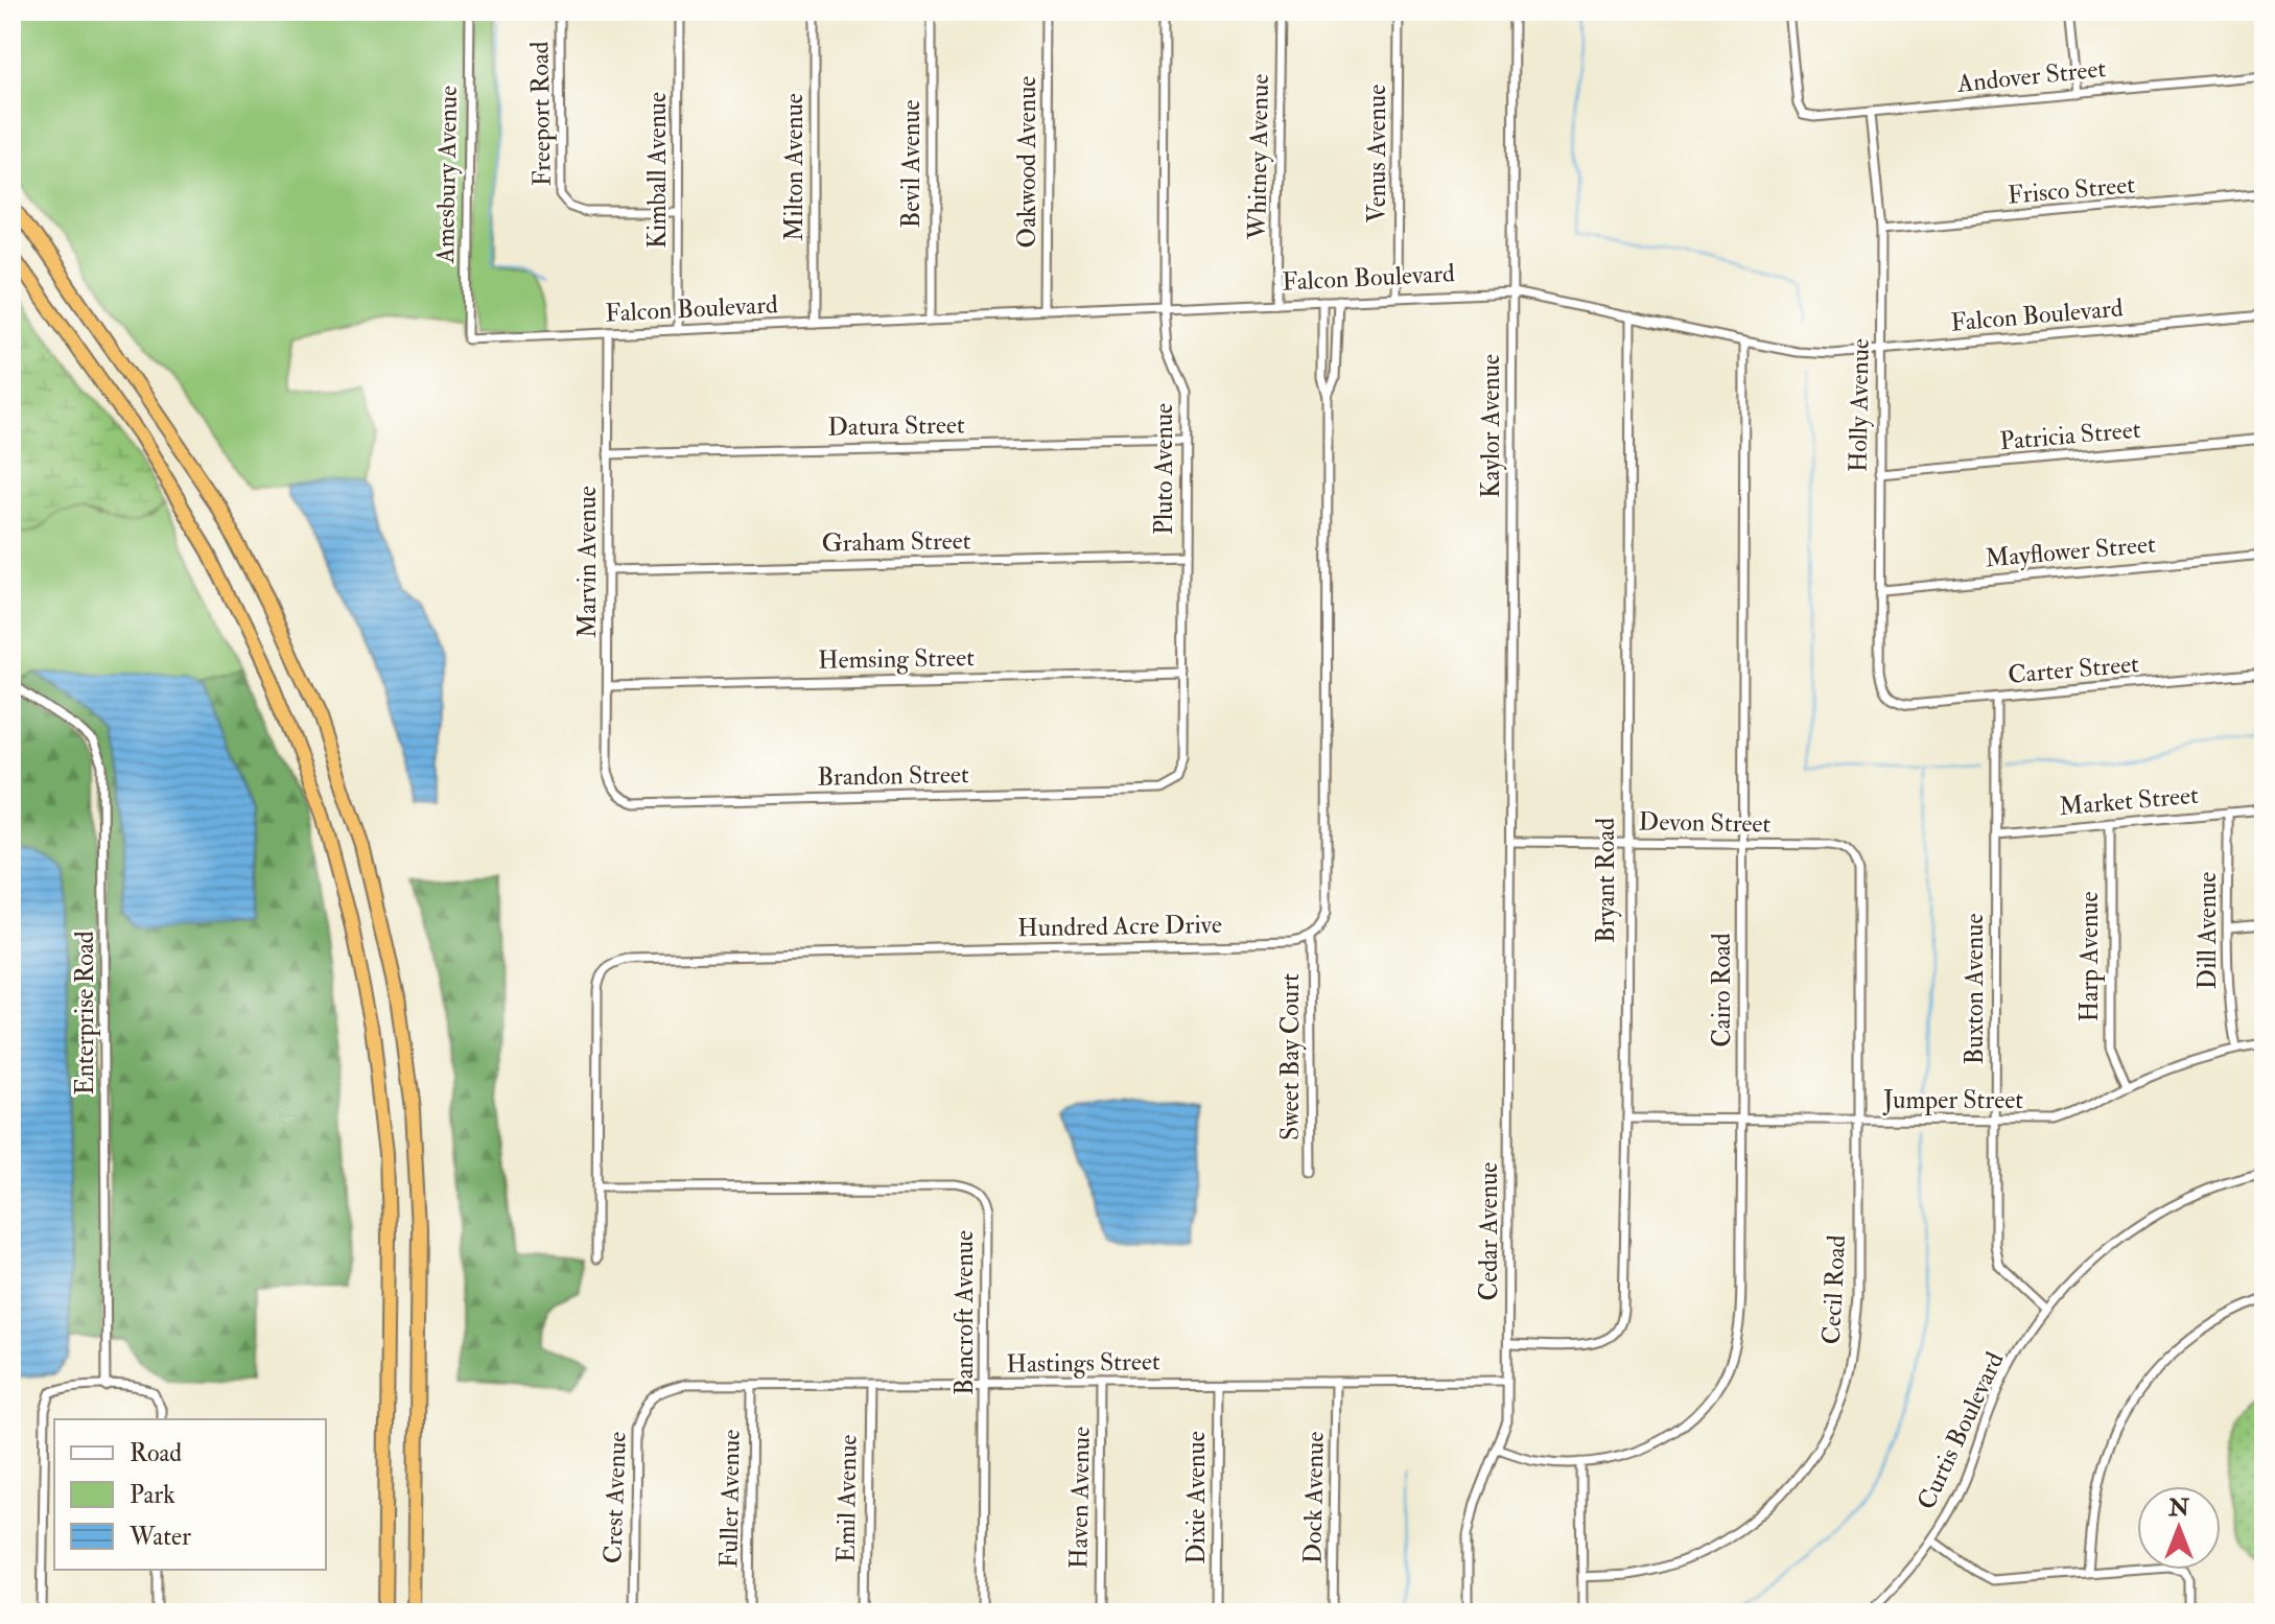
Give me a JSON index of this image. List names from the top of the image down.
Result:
{
  "streets": {
    "street": [
      "Andover Street",
      "Freeport Road",
      "Venus Avenue",
      "Whitney Avenue",
      "Oakwood Avenue",
      "Bevil Avenue",
      "Milton Avenue",
      "Kimball Avenue",
      "Amesbury Avenue",
      "Frisco Street",
      "Falcon Boulevard",
      "Holly Avenue",
      "Datura Street",
      "Kaylor Avenue",
      "Patricia Street",
      "Pluto Avenue",
      "Graham Street",
      "Mayflower Street",
      "Marvin Avenue",
      "Hemsing Street",
      "Carter Street",
      "Brandon Street",
      "Market Street",
      "Devon Street",
      "Bryant Road",
      "Hundred Acre Drive",
      "Dill Avenue",
      "Harp Avenue",
      "Buxton Avenue",
      "Cairo Road",
      "Enterprise Road",
      "Sweet Bay Court",
      "Jumper Street",
      "Cedar Avenue",
      "Cecil Road",
      "Bancroft Avenue",
      "Hastings Street",
      "Curtis Boulevard",
      "Crest Avenue",
      "Haven Avenue",
      "Dixie Avenue",
      "Dock Avenue",
      "Fuller Avenue",
      "Emil Avenue"
    ]
  },
  "crossings": [
    ["Andover Street", "Holly Avenue"],
    ["Freeport Road", "Kimball Avenue"],
    ["Venus Avenue", "Falcon Boulevard"],
    ["Whitney Avenue", "Falcon Boulevard"],
    ["Oakwood Avenue", "Falcon Boulevard"],
    ["Bevil Avenue", "Falcon Boulevard"],
    ["Milton Avenue", "Falcon Boulevard"],
    ["Kimball Avenue", "Falcon Boulevard"],
    ["Amesbury Avenue", "Falcon Boulevard"],
    ["Frisco Street", "Holly Avenue"],
    ["Falcon Boulevard", "Holly Avenue"],
    ["Falcon Boulevard", "Kaylor Avenue"],
    ["Falcon Boulevard", "Pluto Avenue"],
    ["Falcon Boulevard", "Marvin Avenue"],
    ["Falcon Boulevard", "Bryant Road"],
    ["Falcon Boulevard", "Cairo Road"],
    ["Holly Avenue", "Patricia Street"],
    ["Holly Avenue", "Mayflower Street"],
    ["Holly Avenue", "Carter Street"],
    ["Datura Street", "Pluto Avenue"],
    ["Datura Street", "Marvin Avenue"],
    ["Kaylor Avenue", "Devon Street"],
    ["Kaylor Avenue", "Cedar Avenue"],
    ["Pluto Avenue", "Graham Street"],
    ["Pluto Avenue", "Hemsing Street"],
    ["Pluto Avenue", "Brandon Street"],
    ["Graham Street", "Marvin Avenue"],
    ["Marvin Avenue", "Hemsing Street"],
    ["Marvin Avenue", "Brandon Street"],
    ["Carter Street", "Buxton Avenue"],
    ["Market Street", "Dill Avenue"],
    ["Market Street", "Harp Avenue"],
    ["Market Street", "Buxton Avenue"],
    ["Devon Street", "Bryant Road"],
    ["Devon Street", "Cairo Road"],
    ["Devon Street", "Cedar Avenue"],
    ["Devon Street", "Cecil Road"],
    ["Bryant Road", "Jumper Street"],
    ["Bryant Road", "Cedar Avenue"],
    ["Hundred Acre Drive", "Sweet Bay Court"],
    ["Hundred Acre Drive", "Bancroft Avenue"],
    ["Dill Avenue", "Jumper Street"],
    ["Harp Avenue", "Jumper Street"],
    ["Buxton Avenue", "Jumper Street"],
    ["Buxton Avenue", "Curtis Boulevard"],
    ["Cairo Road", "Jumper Street"],
    ["Cairo Road", "Cedar Avenue"],
    ["Jumper Street", "Cecil Road"],
    ["Cedar Avenue", "Hastings Street"],
    ["Bancroft Avenue", "Hastings Street"],
    ["Hastings Street", "Crest Avenue"],
    ["Hastings Street", "Haven Avenue"],
    ["Hastings Street", "Dixie Avenue"],
    ["Hastings Street", "Dock Avenue"],
    ["Hastings Street", "Fuller Avenue"],
    ["Hastings Street", "Emil Avenue"]
  ],
  "legend": ["Road", "Park", "Water"],
  "north": "top"
}
